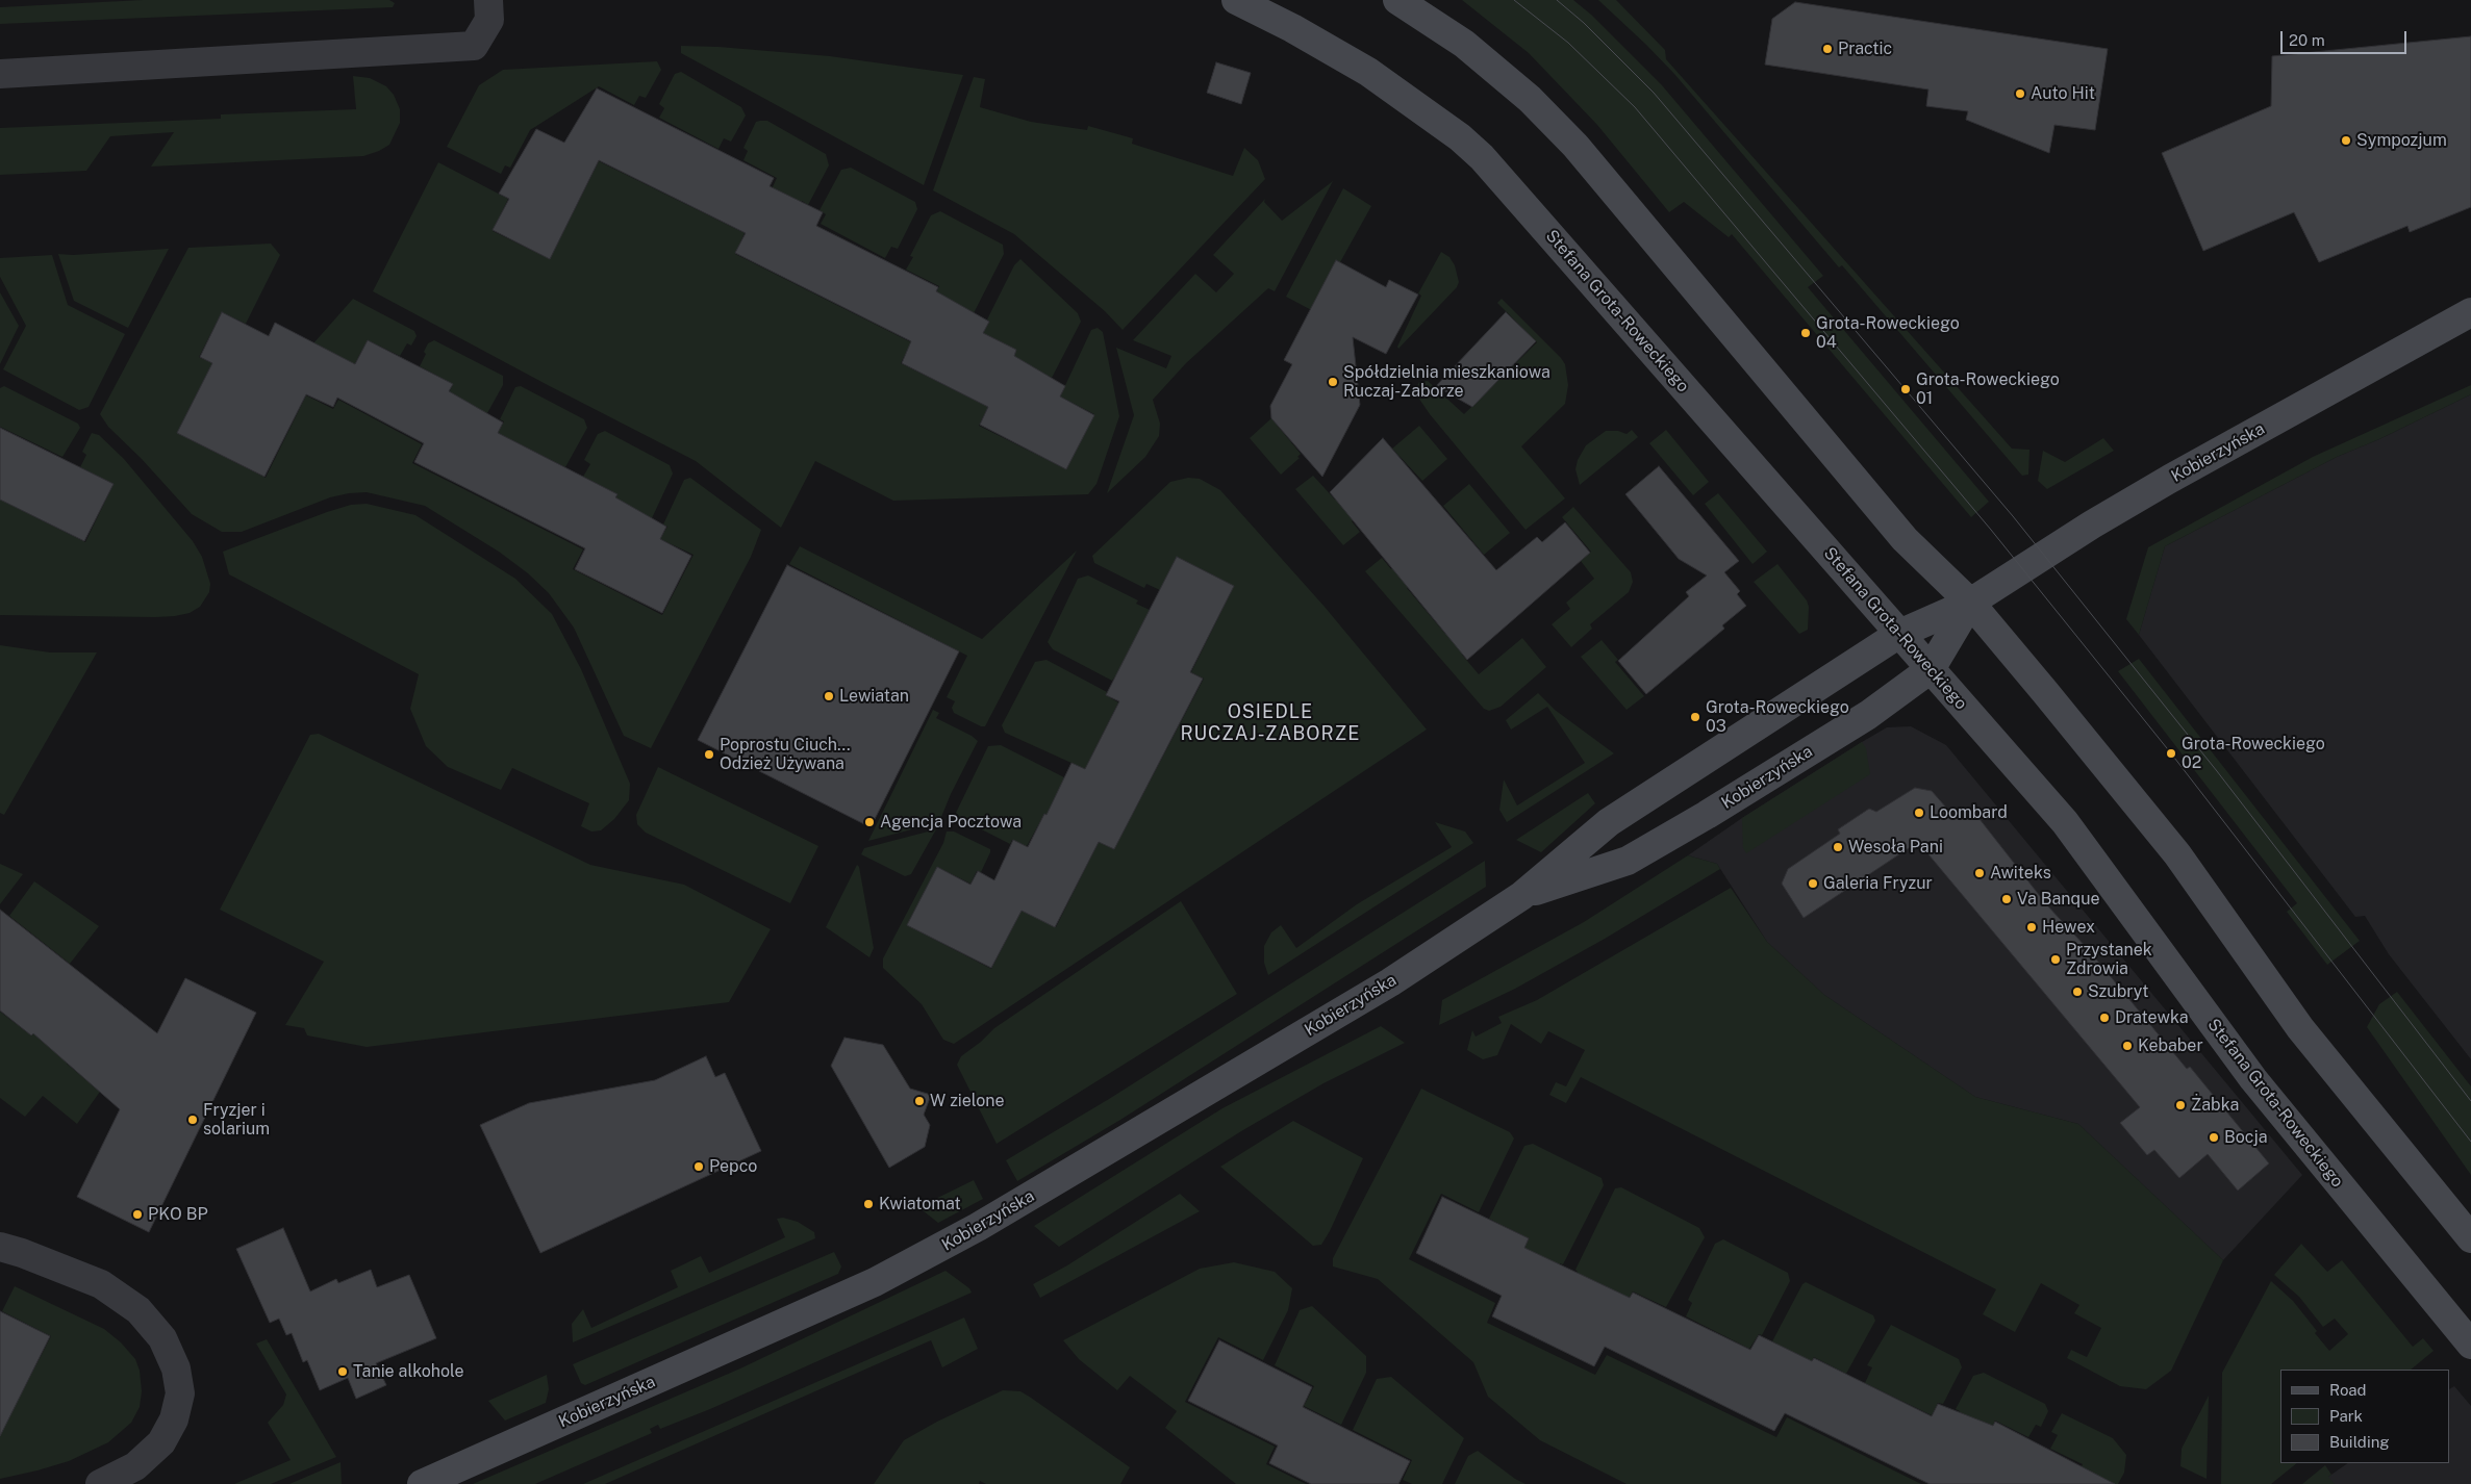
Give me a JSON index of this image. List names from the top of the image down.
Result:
{
  "streets": {
    "main road": ["Stefana Grota-Roweckiego", "Kobierzyńska"]
  },
  "crossings": [
    ["Stefana Grota-Roweckiego", "Kobierzyńska"]
  ],
  "districts": ["OSIEDLE RUCZAJ-ZABORZE"],
  "places": [
    "Practic",
    "Auto Hit",
    "Sympozjum",
    "Grota-Roweckiego 04",
    "Spółdzielnia mieszkaniowa Ruczaj-Zaborze",
    "Grota-Roweckiego 01",
    "Lewiatan",
    "Grota-Roweckiego 03",
    "Grota-Roweckiego 02",
    "Poprostu Ciuch... Odzież Używana",
    "Loombard",
    "Agencja Pocztowa",
    "Wesoła Pani",
    "Awiteks",
    "Galeria Fryzur",
    "Va Banque",
    "Hewex",
    "Przystanek Zdrowia",
    "Szubryt",
    "Dratewka",
    "Kebaber",
    "W zielone",
    "Żabka",
    "Fryzjer i solarium",
    "Bocja",
    "Pepco",
    "Kwiatomat",
    "PKO BP",
    "Tanie alkohole"
  ],
  "legend": ["Road", "Park", "Building"],
  "scale_bar": "20 m"
}
